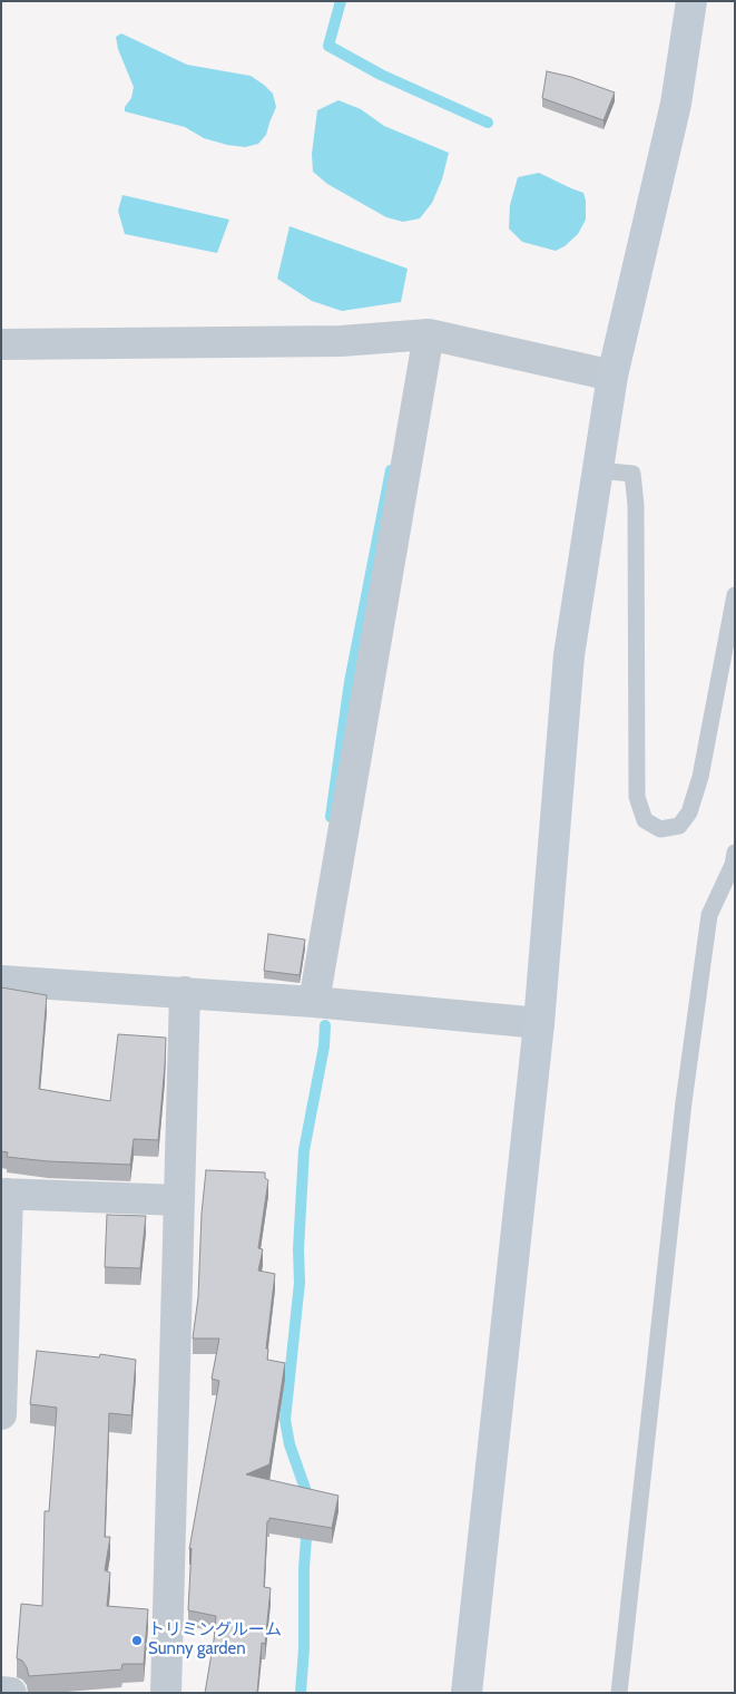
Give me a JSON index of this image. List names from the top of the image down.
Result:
{
  "places": ["トリミングルーム Sunny garden"]
}
